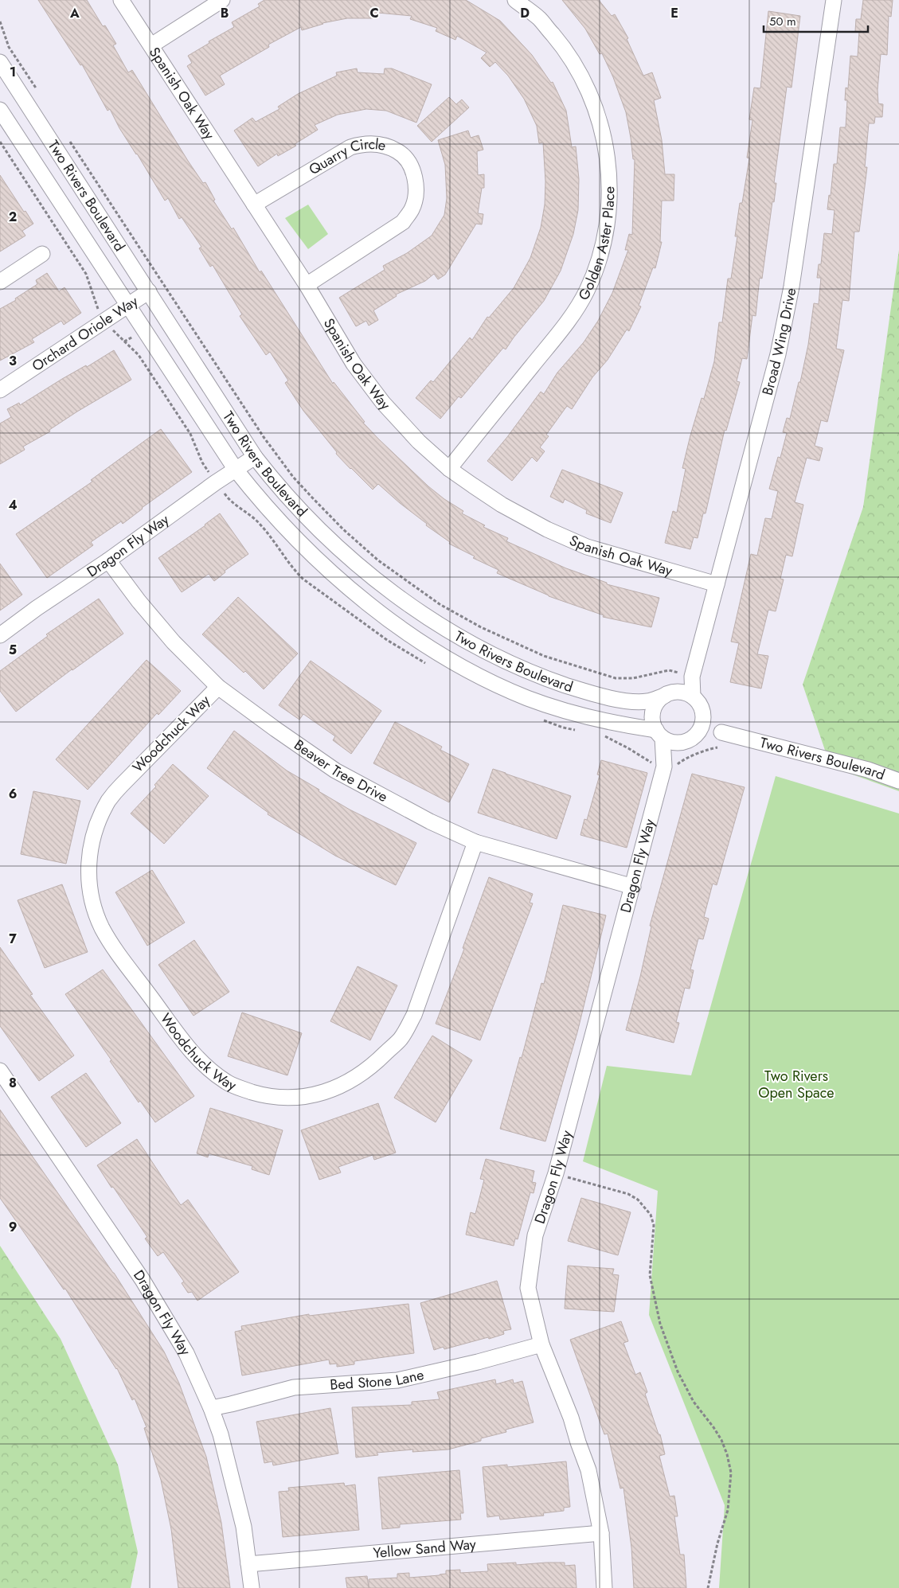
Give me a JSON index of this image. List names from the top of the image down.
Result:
{
  "streets": {
    "street": [
      "Spanish Oak Way",
      "Quarry Circle",
      "Two Rivers Boulevard",
      "Golden Aster Place",
      "Orchard Oriole Way",
      "Broad Wing Drive",
      "Dragon Fly Way",
      "Woodchuck Way",
      "Beaver Tree Drive",
      "Bed Stone Lane",
      "Yellow Sand Way"
    ]
  },
  "crossings": [
    ["Spanish Oak Way", "Quarry Circle"],
    ["Spanish Oak Way", "Golden Aster Place"],
    ["Spanish Oak Way", "Broad Wing Drive"],
    ["Two Rivers Boulevard", "Orchard Oriole Way"],
    ["Two Rivers Boulevard", "Broad Wing Drive"],
    ["Two Rivers Boulevard", "Dragon Fly Way"],
    ["Broad Wing Drive", "Dragon Fly Way"],
    ["Dragon Fly Way", "Beaver Tree Drive"],
    ["Dragon Fly Way", "Bed Stone Lane"],
    ["Dragon Fly Way", "Yellow Sand Way"],
    ["Woodchuck Way", "Beaver Tree Drive"]
  ],
  "parks": ["Two Rivers Open Space"],
  "scale_bar": "50 m",
  "grid": {
    "columns": [
      "A",
      "B",
      "C",
      "D",
      "E"
    ],
    "rows": [
      "1",
      "2",
      "3",
      "4",
      "5",
      "6",
      "7",
      "8",
      "9"
    ]
  }
}
